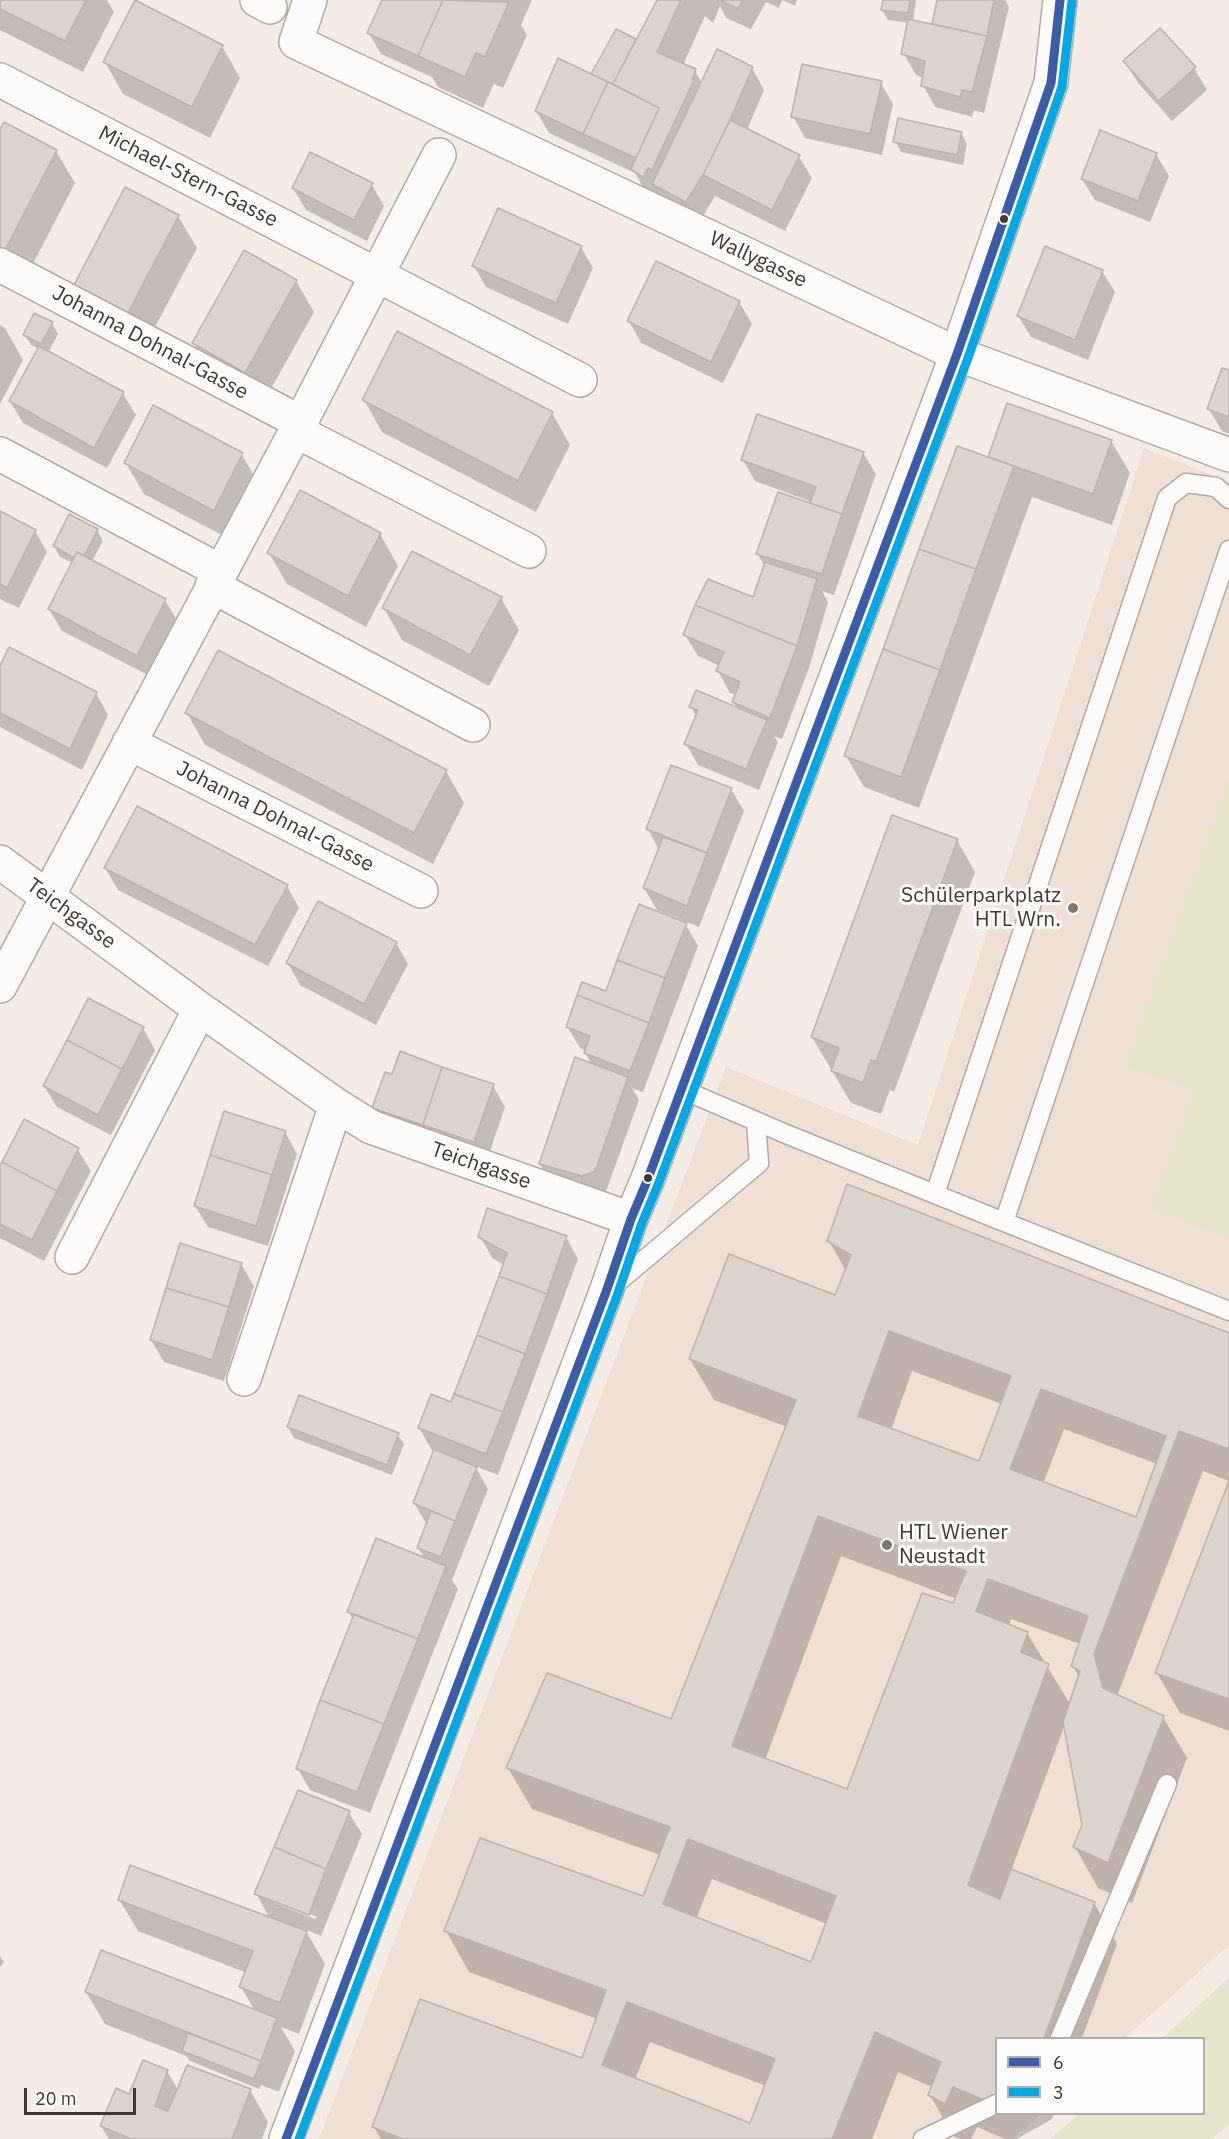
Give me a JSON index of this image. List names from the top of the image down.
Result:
{
  "streets": {
    "street": [
      "Michael-Stern-Gasse",
      "Wallygasse",
      "Johanna Dohnal-Gasse",
      "Teichgasse"
    ]
  },
  "places": ["Schülerparkplatz HTL Wrn.", "HTL Wiener Neustadt"],
  "lines": ["transit line 6", "transit line 3"],
  "legend": ["6", "3"],
  "scale_bar": "20 m"
}
